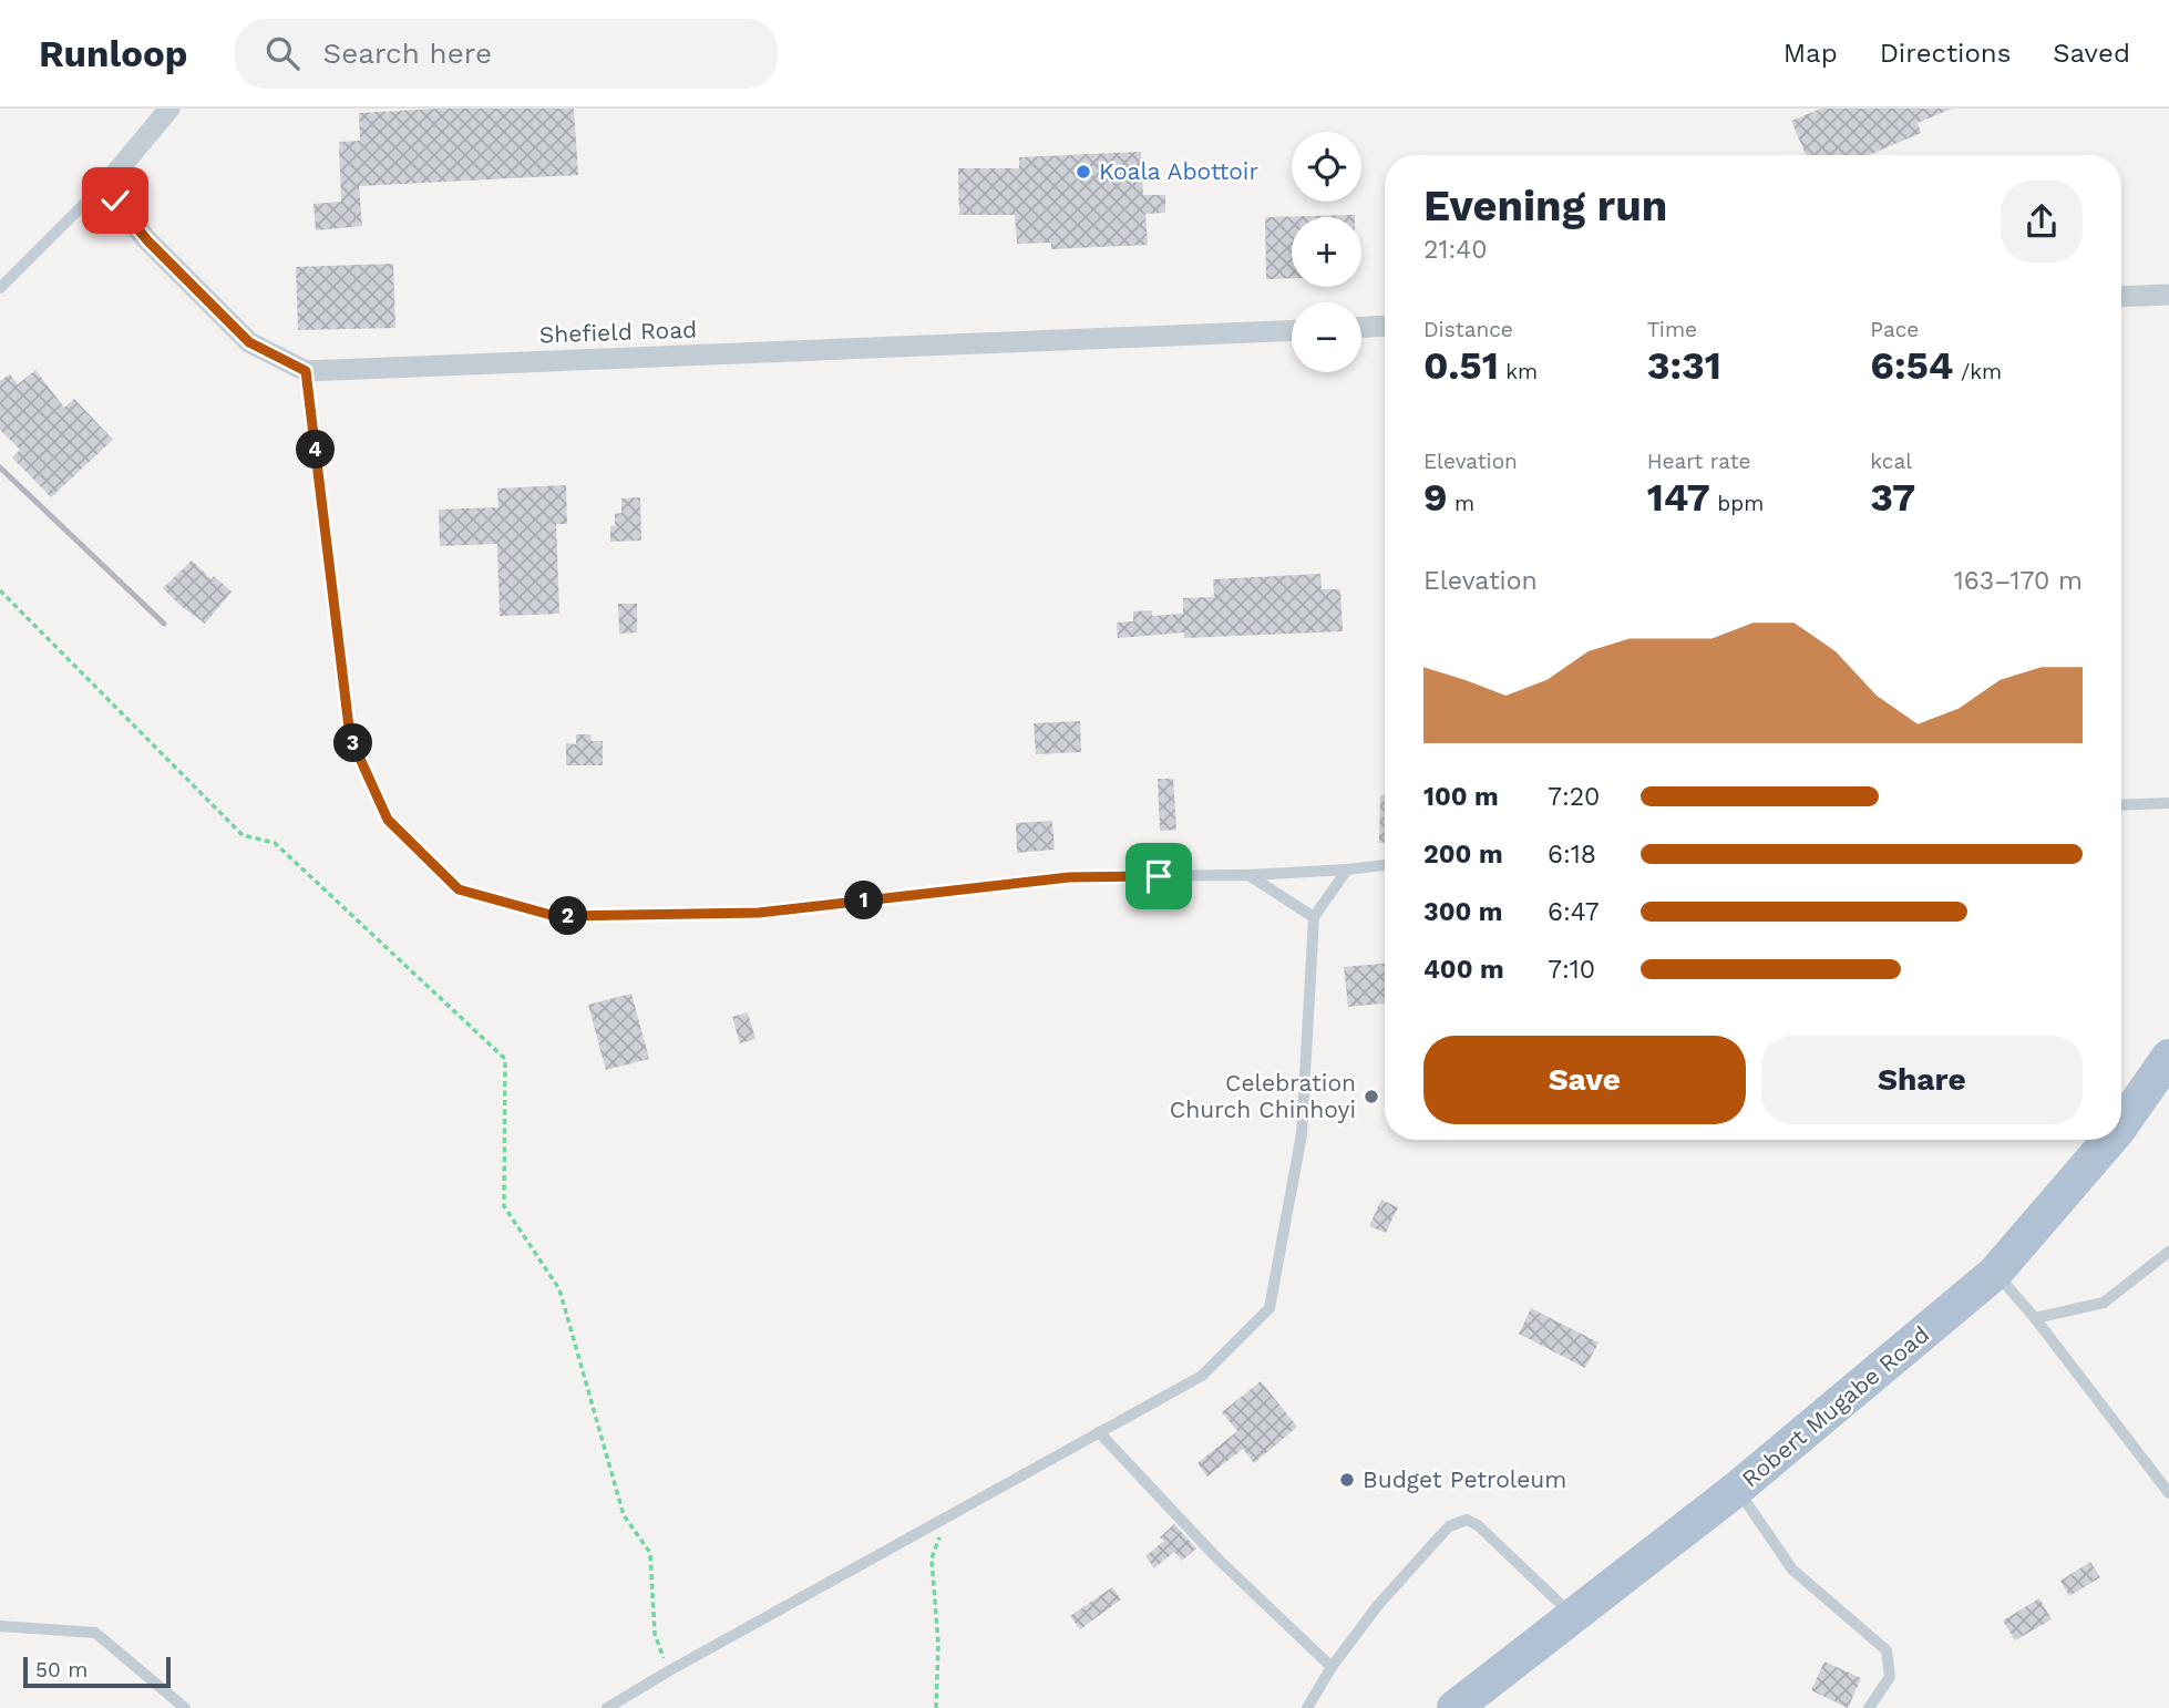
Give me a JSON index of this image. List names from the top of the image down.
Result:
{
  "streets": {
    "main road": ["Robert Mugabe Road"],
    "street": ["Shefield Road"]
  },
  "places": ["Koala Abottoir", "Celebration Church Chinhoyi", "Budget Petroleum"],
  "scale_bar": "50 m",
  "page": {
    "header": "Runloop",
    "search": "Search here",
    "nav": ["Map", "Directions", "Saved"],
    "map_buttons": ["+", "−"],
    "heading": ["Evening run", "21:40"],
    "stats": [
      ["Distance", "0.51 km"],
      ["Time", "3:31"],
      ["Pace", "6:54 /km"],
      ["Elevation", "9 m"],
      ["Heart rate", "147 bpm"],
      ["kcal", "37"]
    ],
    "pins": [
      "4",
      "3",
      "1",
      "2"
    ],
    "chart": ["Elevation", "163–170 m"],
    "list": [
      {
        "name": "100 m",
        "note": "7:20"
      },
      {
        "name": "200 m",
        "note": "6:18"
      },
      {
        "name": "300 m",
        "note": "6:47"
      },
      {
        "name": "400 m",
        "note": "7:10"
      }
    ],
    "buttons": ["Save", "Share"],
    "scale": "50 m"
  }
}
